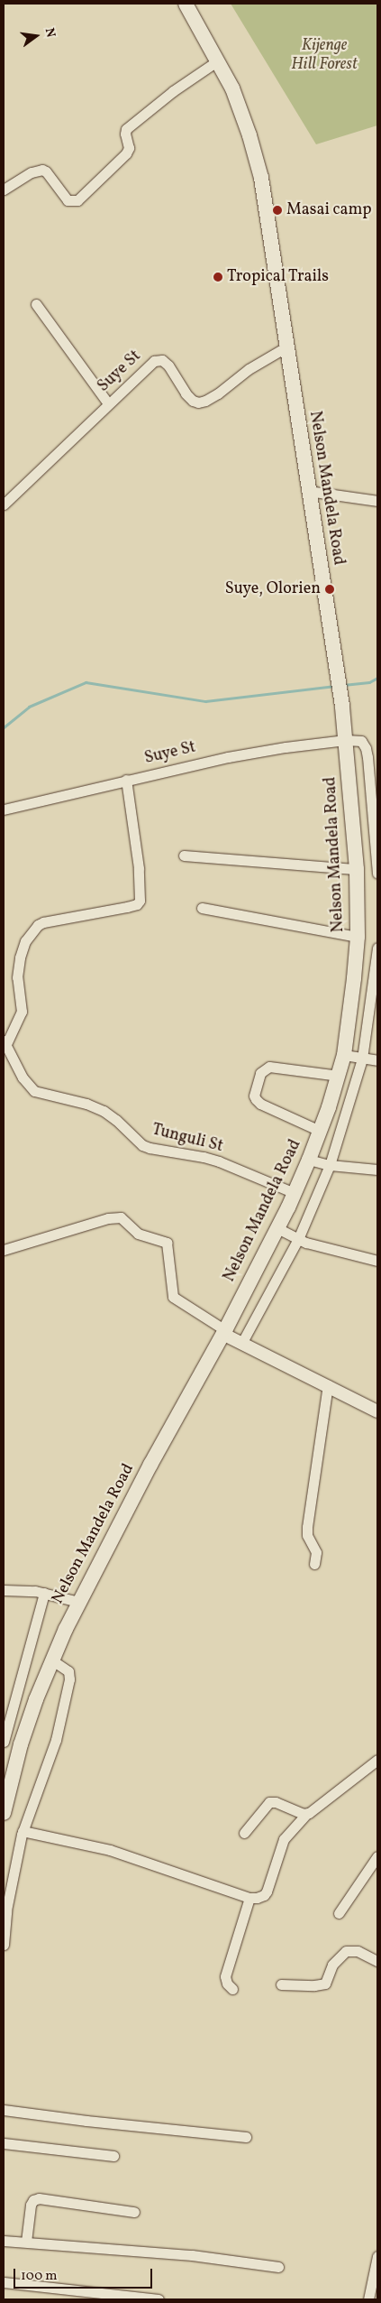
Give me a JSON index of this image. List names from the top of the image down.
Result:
{
  "streets": {
    "main road": ["Nelson Mandela Road"],
    "street": ["Suye St", "Tunguli St"]
  },
  "crossings": [
    ["Suye St", "Nelson Mandela Road"],
    ["Nelson Mandela Road", "Tunguli St"]
  ],
  "parks": ["Kijenge Hill Forest"],
  "places": ["Masai camp", "Tropical Trails", "Suye, Olorien"],
  "scale_bar": "100 m",
  "north": "right"
}
